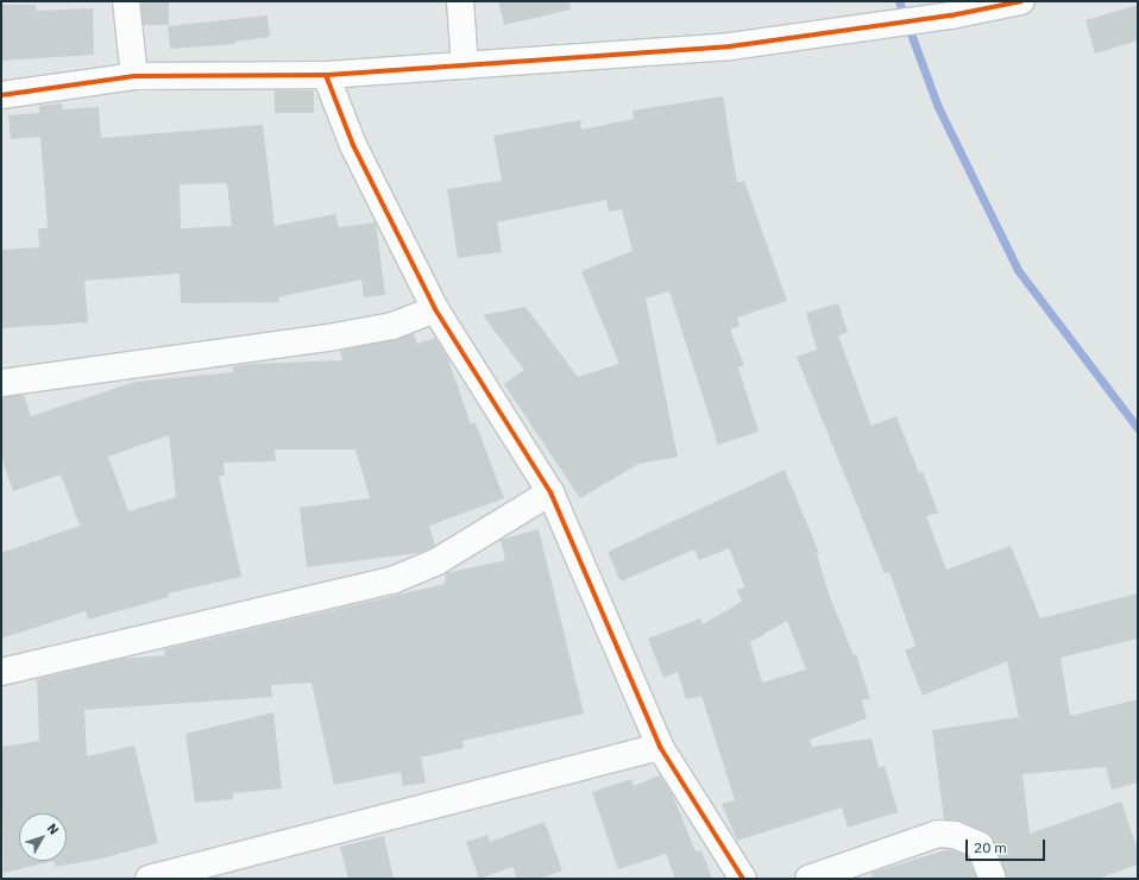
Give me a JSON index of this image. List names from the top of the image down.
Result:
{
  "scale_bar": "20 m",
  "north": "top right"
}
